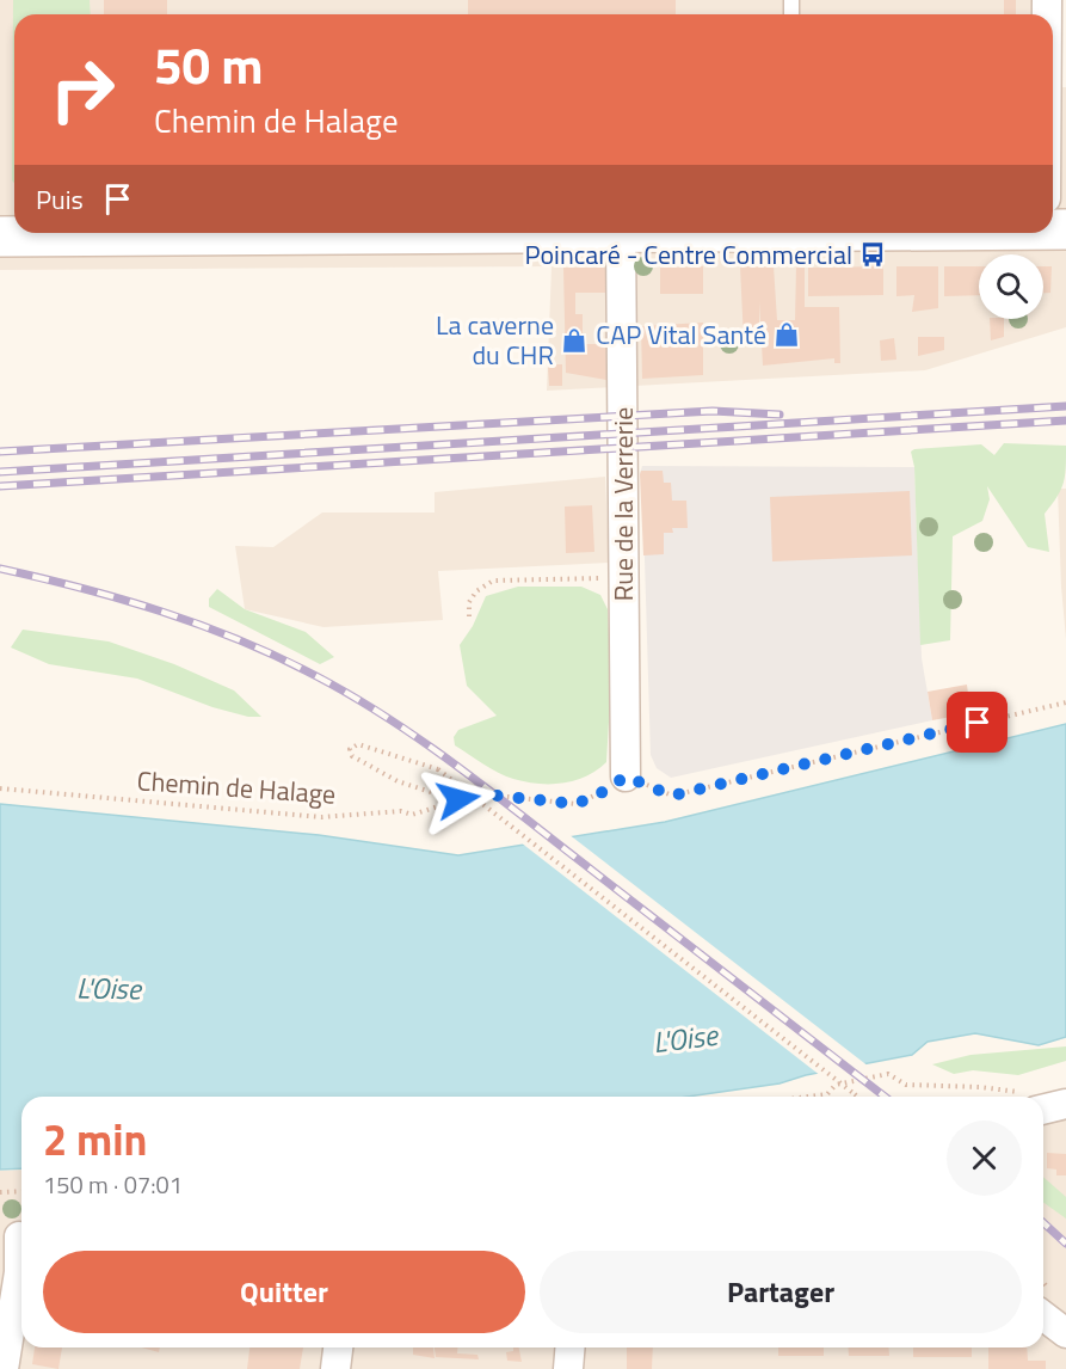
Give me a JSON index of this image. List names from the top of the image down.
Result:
{
  "streets": {
    "street": ["Rue de la Verrerie"],
    "path": ["Chemin de Halage"]
  },
  "water": ["L'Oise"],
  "places": {
    "bus stop": ["Poincaré - Centre Commercial"],
    "shop": ["CAP Vital Santé", "La caverne du CHR"]
  },
  "page": {
    "turn": ["50 m", "Chemin de Halage"],
    "then": "Puis",
    "heading": ["2 min", "150 m · 07:01"],
    "buttons": ["Quitter", "Partager"]
  }
}
